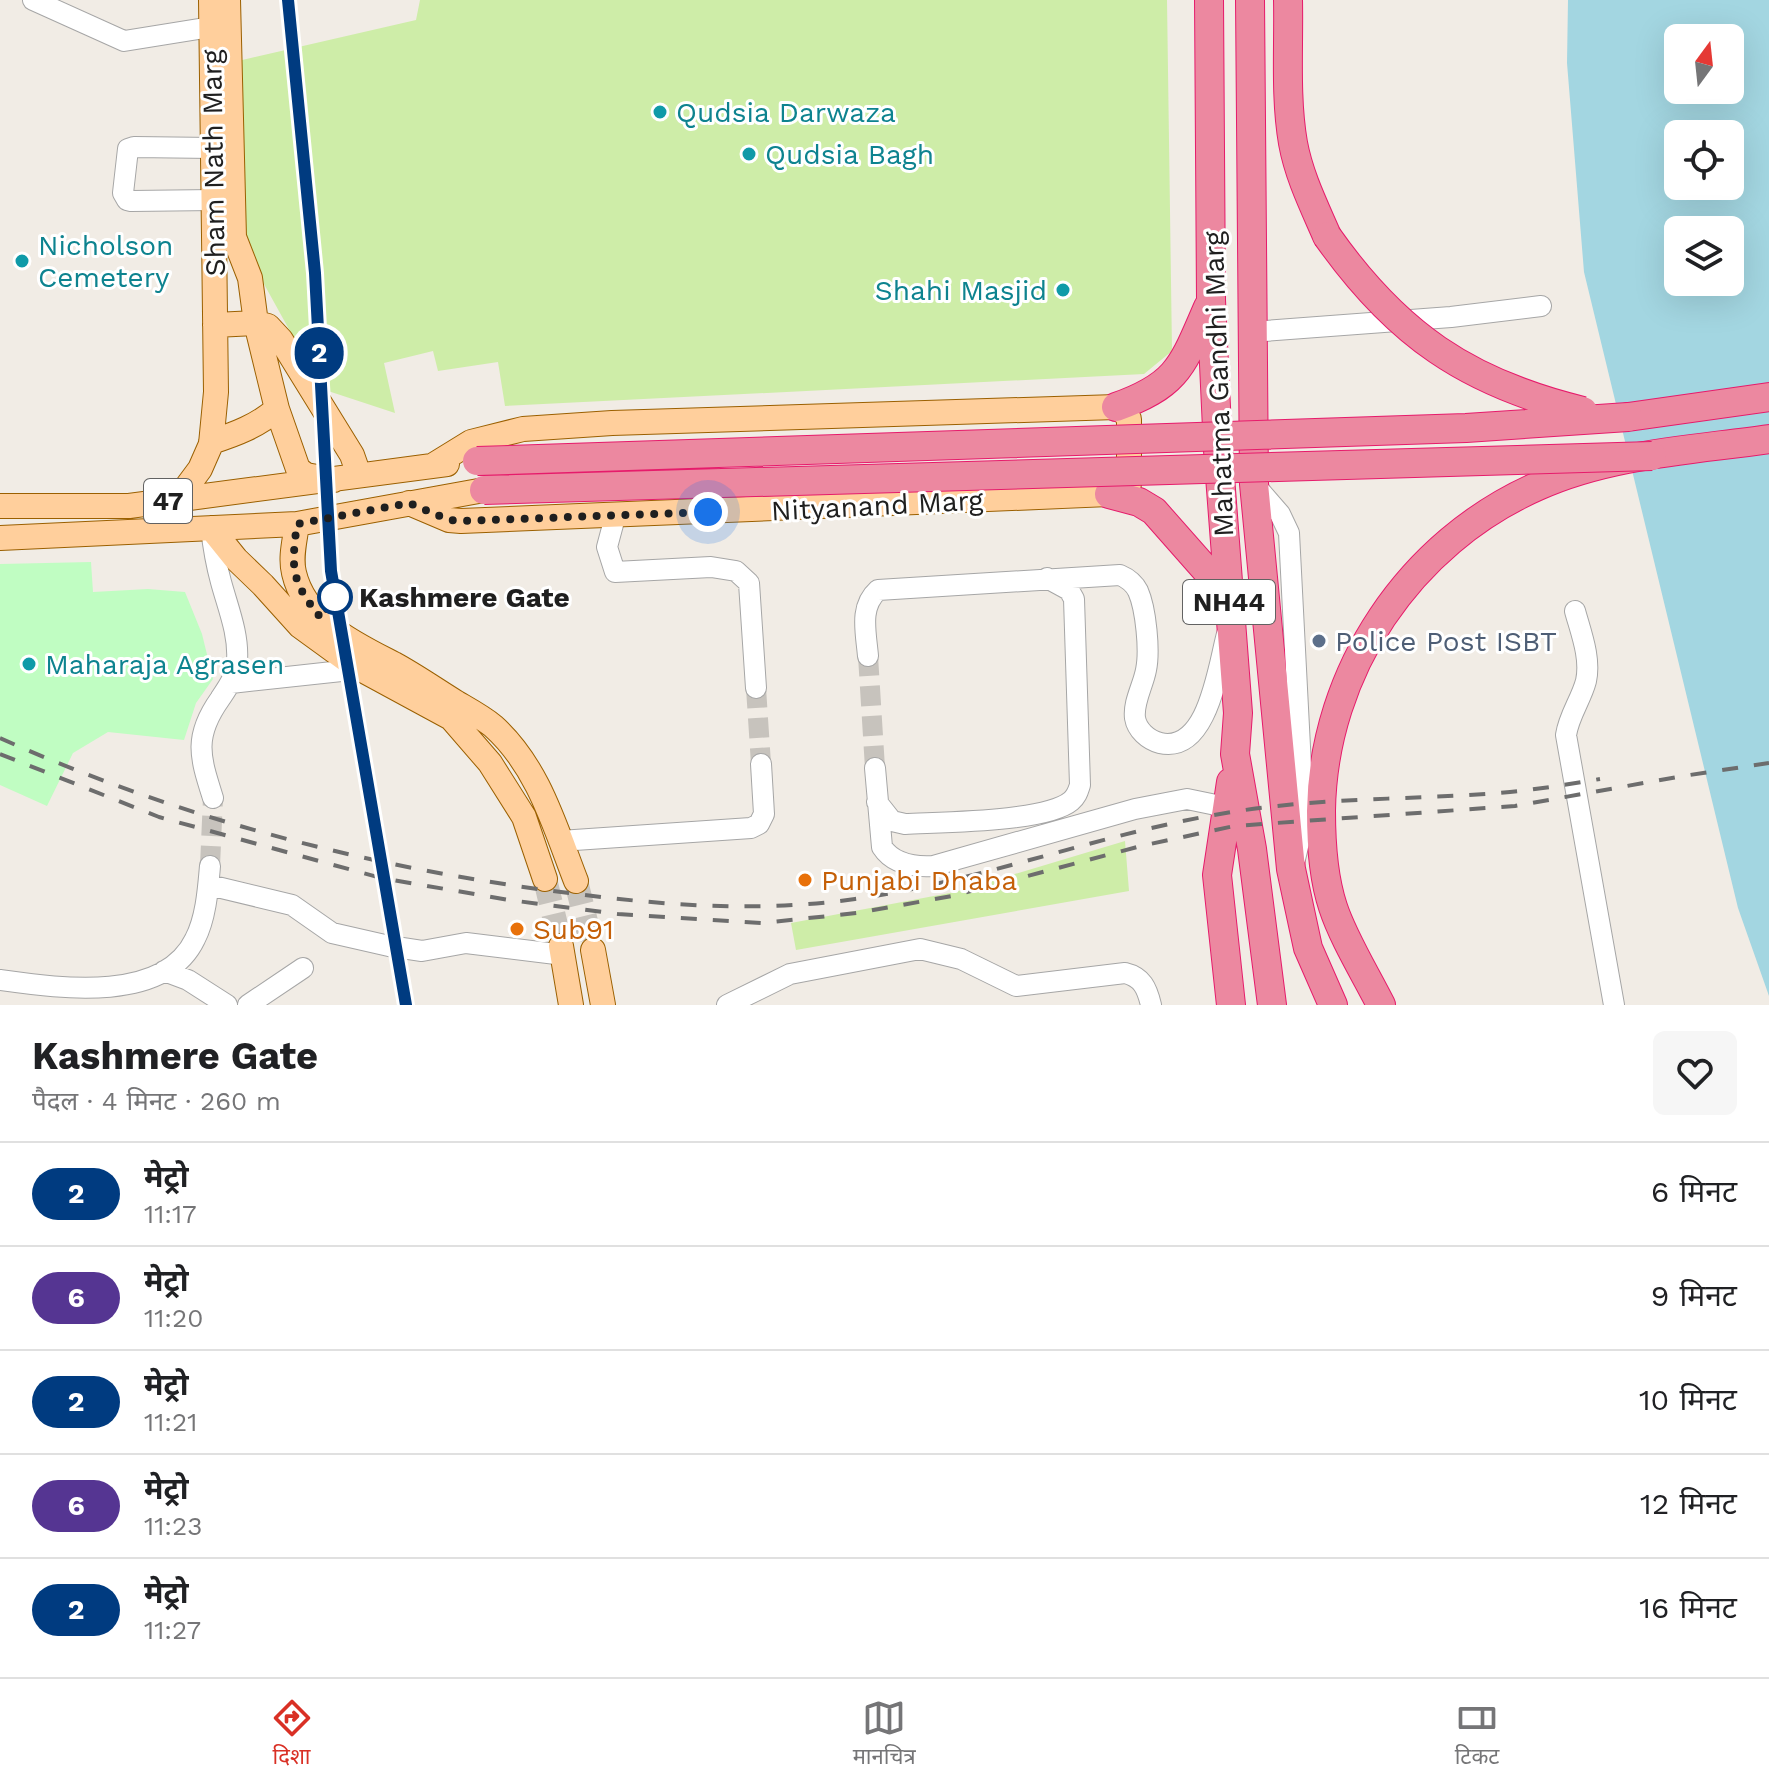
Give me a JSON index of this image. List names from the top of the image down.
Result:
{
  "streets": {
    "highway": ["Mahatma Gandhi Marg", "NH44"],
    "main road": ["Sham Nath Marg", "47", "Nityanand Marg"]
  },
  "crossings": [
    ["Sham Nath Marg", "47"],
    ["47", "Nityanand Marg"]
  ],
  "places": [
    "Qudsia Darwaza",
    "Qudsia Bagh",
    "Nicholson Cemetery",
    "Shahi Masjid",
    "Kashmere Gate",
    "Police Post ISBT",
    "Maharaja Agrasen",
    "Punjabi Dhaba",
    "Sub91"
  ],
  "lines": ["metro line 2"],
  "north": "top",
  "page": {
    "on_map": "2",
    "heading": ["Kashmere Gate", "पैदल · 4 मिनट · 260 m"],
    "list": [
      {
        "mark": "2",
        "name": "मेट्रो",
        "note": "11:17",
        "value": "6 मिनट"
      },
      {
        "mark": "6",
        "name": "मेट्रो",
        "note": "11:20",
        "value": "9 मिनट"
      },
      {
        "mark": "2",
        "name": "मेट्रो",
        "note": "11:21",
        "value": "10 मिनट"
      },
      {
        "mark": "6",
        "name": "मेट्रो",
        "note": "11:23",
        "value": "12 मिनट"
      },
      {
        "mark": "2",
        "name": "मेट्रो",
        "note": "11:27",
        "value": "16 मिनट"
      }
    ],
    "tabs": ["दिशा", "मानचित्र", "टिकट"]
  }
}
